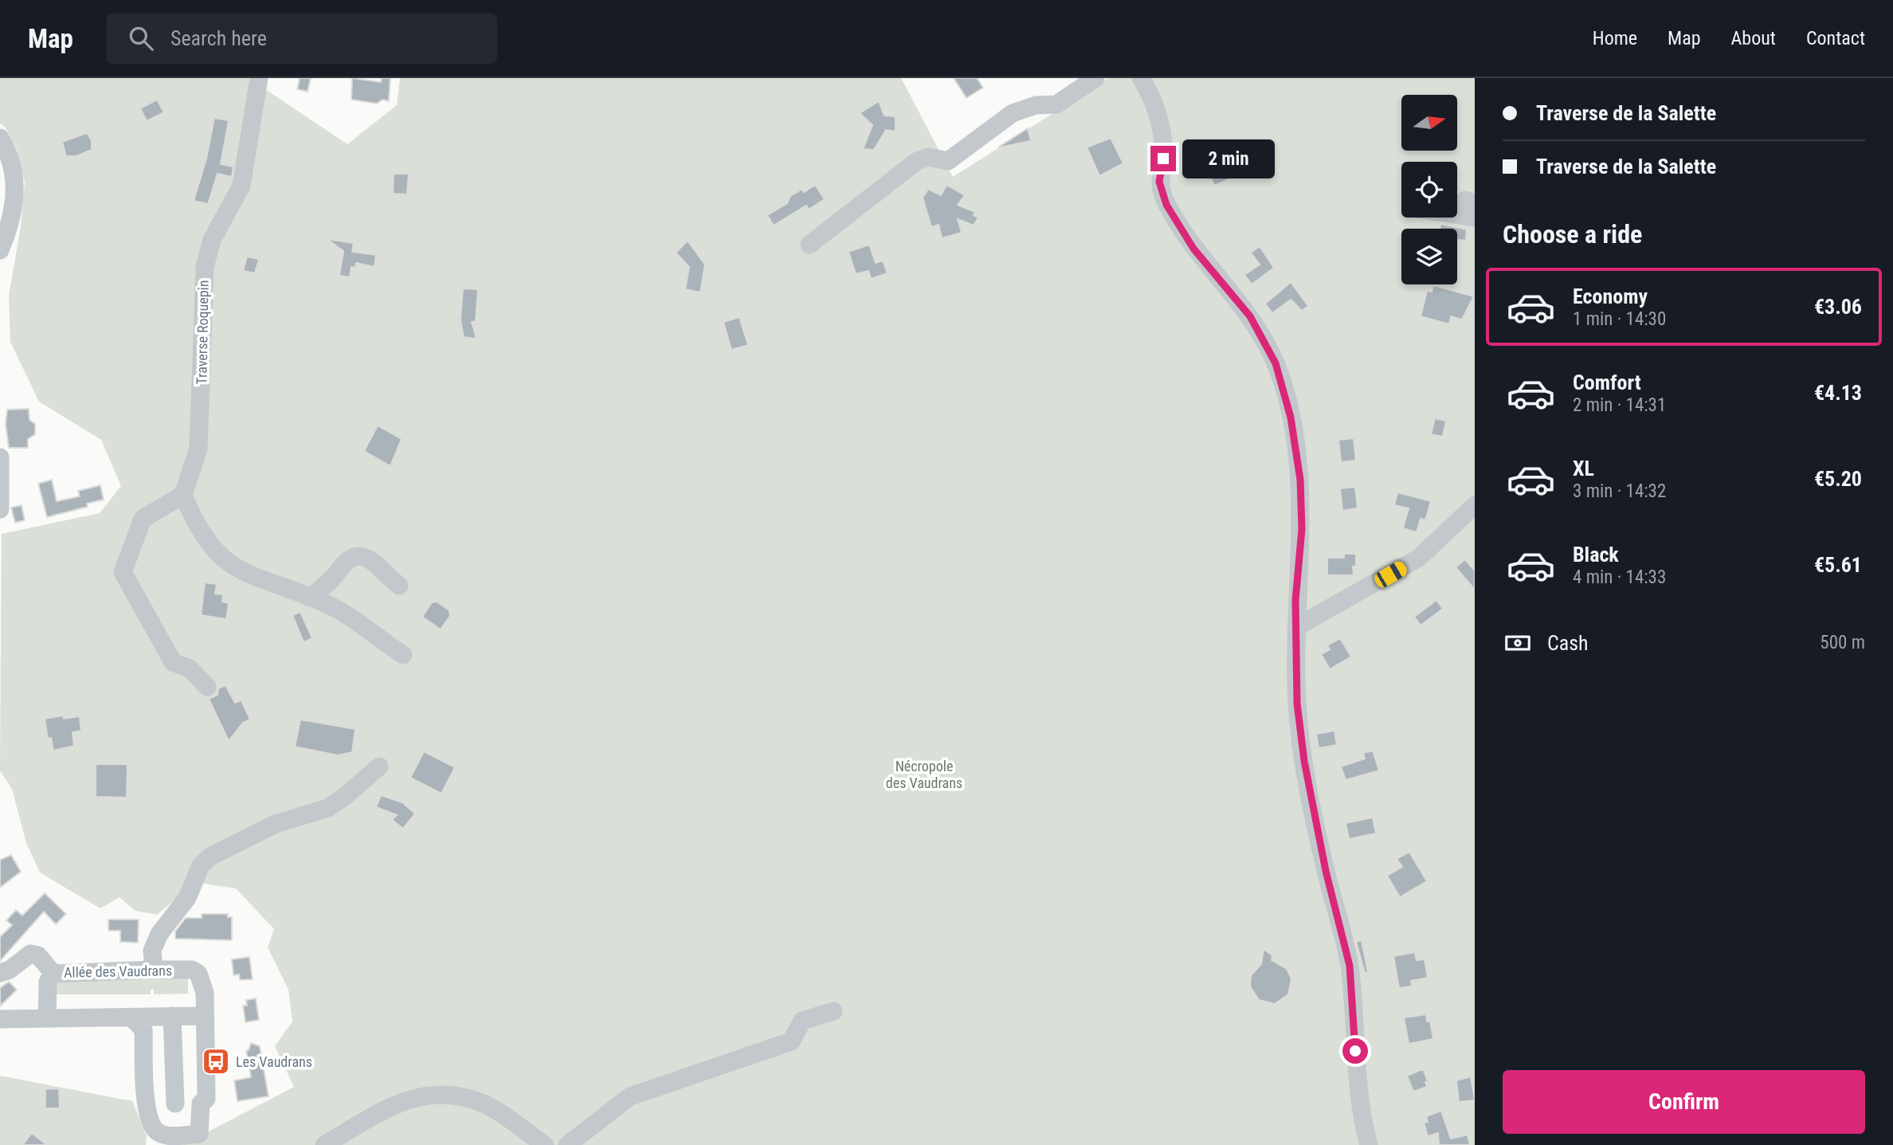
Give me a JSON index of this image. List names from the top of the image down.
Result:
{
  "streets": {
    "street": ["Traverse Roquepin", "Allée des Vaudrans"]
  },
  "parks": ["Nécropole des Vaudrans"],
  "places": {
    "bus stop": ["Les Vaudrans"]
  },
  "north": "right",
  "page": {
    "header": "Map",
    "search": "Search here",
    "nav": [
      "Home",
      "Map",
      "About",
      "Contact"
    ],
    "banner": ["Traverse de la Salette", "Traverse de la Salette"],
    "bubble": "2 min",
    "heading": "Choose a ride",
    "list": [
      {
        "name": "Economy",
        "note": "1 min · 14:30",
        "value": "€3.06"
      },
      {
        "name": "Comfort",
        "note": "2 min · 14:31",
        "value": "€4.13"
      },
      {
        "name": "XL",
        "note": "3 min · 14:32",
        "value": "€5.20"
      },
      {
        "name": "Black",
        "note": "4 min · 14:33",
        "value": "€5.61"
      }
    ],
    "pay": ["Cash", "500 m"],
    "buttons": "Confirm"
  }
}
